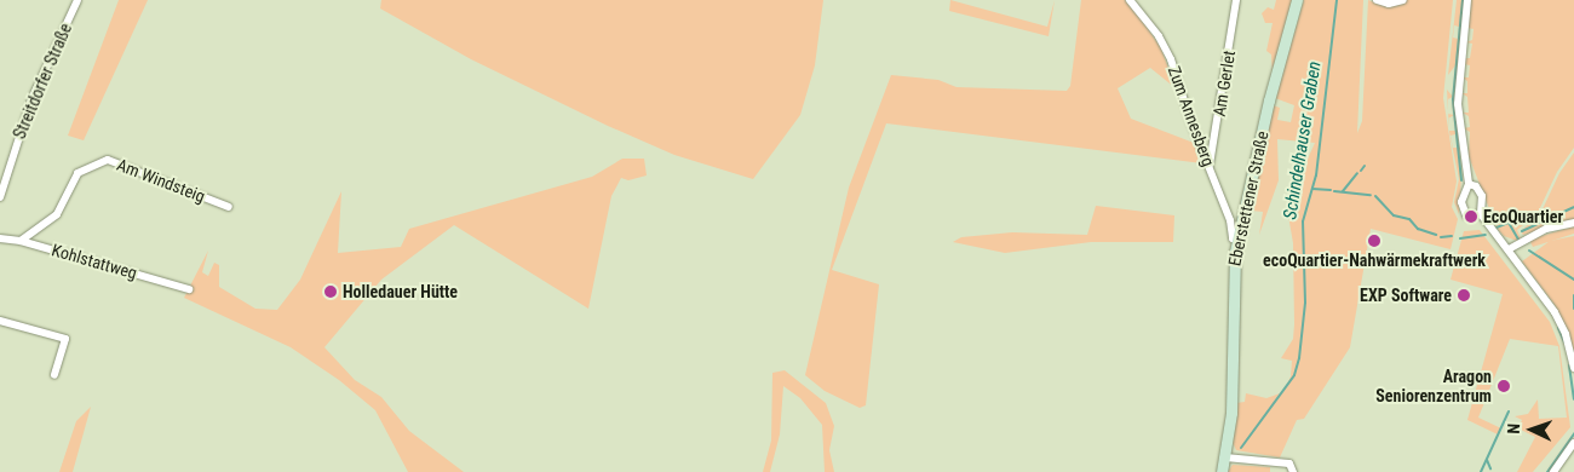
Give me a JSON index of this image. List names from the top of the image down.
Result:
{
  "streets": {
    "main road": ["Eberstettener Straße"],
    "street": [
      "Streitdorfer Straße",
      "Am Gerlet",
      "Zum Annesberg",
      "Am Windsteig",
      "Kohlstattweg"
    ]
  },
  "crossings": [
    ["Am Gerlet", "Zum Annesberg"],
    ["Zum Annesberg", "Eberstettener Straße"],
    ["Am Windsteig", "Kohlstattweg"]
  ],
  "water": ["Schindelhauser Graben"],
  "places": [
    "EcoQuartier",
    "ecoQuartier-Nahwärmekraftwerk",
    "Holledauer Hütte",
    "EXP Software",
    "Aragon Seniorenzentrum"
  ],
  "north": "left"
}
